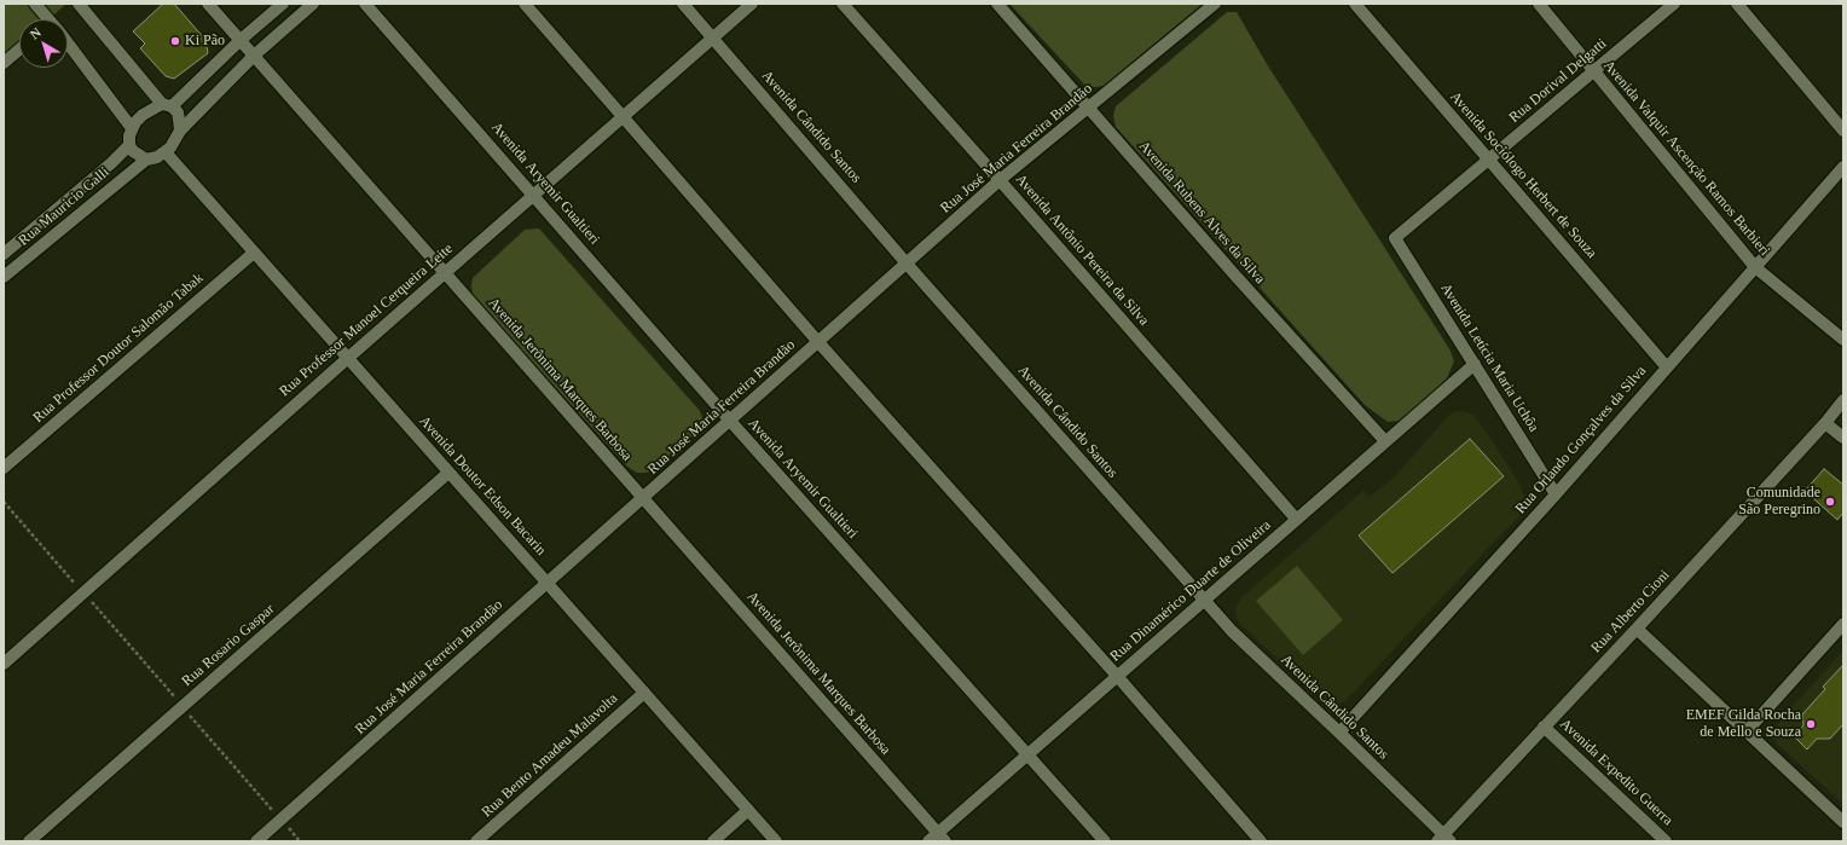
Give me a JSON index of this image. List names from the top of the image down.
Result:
{
  "streets": {
    "street": [
      "Rua Dorival Delgatti",
      "Avenida Cândido Santos",
      "Rua José Maria Ferreira Brandão",
      "Avenida Valquir Ascenção Ramos Barbieri",
      "Avenida Sociólogo Herbert de Souza",
      "Avenida Aryemir Gualtieri",
      "Rua Mauricio Galli",
      "Avenida Rubens Alves da Silva",
      "Avenida Antônio Pereira da Silva",
      "Rua Professor Manoel Cerqueira Leite",
      "Rua Professor Doutor Salomão Tabak",
      "Avenida Letícia Maria Uchôa",
      "Avenida Jerônima Marques Barbosa",
      "Rua Orlando Gonçalves da Silva",
      "Avenida Doutor Edson Bacarin",
      "Rua Dinamérico Duarte de Oliveira",
      "Rua Alberto Cioni",
      "Rua Rosario Gaspar",
      "Rua Bento Amadeu Malavolta",
      "Avenida Expedito Guerra"
    ]
  },
  "crossings": [
    ["Rua Dorival Delgatti", "Avenida Valquir Ascenção Ramos Barbieri"],
    ["Rua Dorival Delgatti", "Avenida Sociólogo Herbert de Souza"],
    ["Rua Dorival Delgatti", "Avenida Letícia Maria Uchôa"],
    ["Avenida Cândido Santos", "Rua José Maria Ferreira Brandão"],
    ["Avenida Cândido Santos", "Rua Professor Manoel Cerqueira Leite"],
    ["Avenida Cândido Santos", "Rua Orlando Gonçalves da Silva"],
    ["Avenida Cândido Santos", "Rua Dinamérico Duarte de Oliveira"],
    ["Avenida Cândido Santos", "Rua Alberto Cioni"],
    ["Rua José Maria Ferreira Brandão", "Avenida Aryemir Gualtieri"],
    ["Rua José Maria Ferreira Brandão", "Avenida Rubens Alves da Silva"],
    ["Rua José Maria Ferreira Brandão", "Avenida Antônio Pereira da Silva"],
    ["Rua José Maria Ferreira Brandão", "Avenida Jerônima Marques Barbosa"],
    ["Rua José Maria Ferreira Brandão", "Avenida Doutor Edson Bacarin"],
    ["Avenida Valquir Ascenção Ramos Barbieri", "Rua Orlando Gonçalves da Silva"],
    ["Avenida Sociólogo Herbert de Souza", "Rua Orlando Gonçalves da Silva"],
    ["Avenida Aryemir Gualtieri", "Rua Professor Manoel Cerqueira Leite"],
    ["Avenida Aryemir Gualtieri", "Rua Dinamérico Duarte de Oliveira"],
    ["Rua Mauricio Galli", "Avenida Doutor Edson Bacarin"],
    ["Avenida Rubens Alves da Silva", "Rua Dinamérico Duarte de Oliveira"],
    ["Avenida Antônio Pereira da Silva", "Rua Dinamérico Duarte de Oliveira"],
    ["Rua Professor Manoel Cerqueira Leite", "Avenida Jerônima Marques Barbosa"],
    ["Rua Professor Manoel Cerqueira Leite", "Avenida Doutor Edson Bacarin"],
    ["Rua Professor Doutor Salomão Tabak", "Avenida Doutor Edson Bacarin"],
    ["Avenida Letícia Maria Uchôa", "Rua Orlando Gonçalves da Silva"],
    ["Avenida Letícia Maria Uchôa", "Rua Dinamérico Duarte de Oliveira"],
    ["Avenida Jerônima Marques Barbosa", "Rua Dinamérico Duarte de Oliveira"],
    ["Avenida Doutor Edson Bacarin", "Rua Rosario Gaspar"],
    ["Avenida Doutor Edson Bacarin", "Rua Bento Amadeu Malavolta"],
    ["Rua Alberto Cioni", "Avenida Expedito Guerra"]
  ],
  "places": ["Ki Pão", "Comunidade São Peregrino", "EMEF Gilda Rocha de Mello e Souza"],
  "north": "top left"
}
